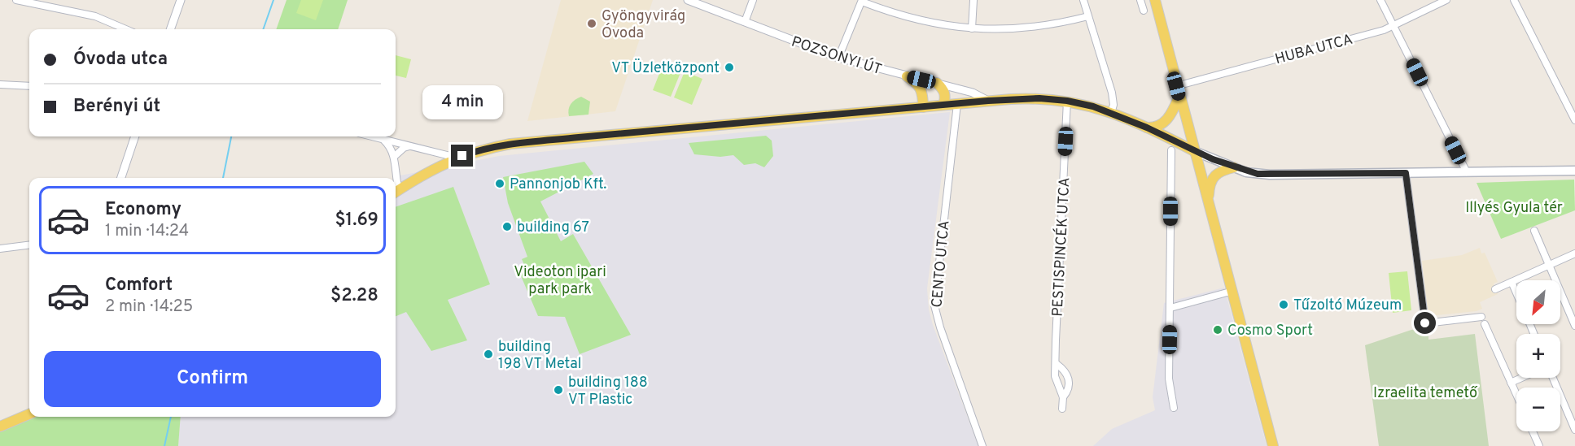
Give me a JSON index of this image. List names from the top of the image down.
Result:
{
  "streets": {
    "street": [
      "HUBA UTCA",
      "POZSONYI ÚT",
      "PESTISPINCÉK UTCA",
      "CENTO UTCA"
    ]
  },
  "parks": ["Illyés Gyula tér", "Videoton ipari park park", "Izraelita temető"],
  "places": [
    "Gyöngyvirág Óvoda",
    "VT Üzletközpont",
    "Pannonjob Kft.",
    "building 67",
    "Tűzoltó Múzeum",
    "Cosmo Sport",
    "building 198 VT Metal",
    "building 188 VT Plastic"
  ],
  "north": "bottom left",
  "page": {
    "banner": ["Óvoda utca", "Berényi út"],
    "bubble": "4 min",
    "list": [
      {
        "name": "Economy",
        "note": "1 min · 14:24",
        "value": "$1.69"
      },
      {
        "name": "Comfort",
        "note": "2 min · 14:25",
        "value": "$2.28"
      }
    ],
    "map_buttons": ["+", "−"],
    "buttons": "Confirm"
  }
}
